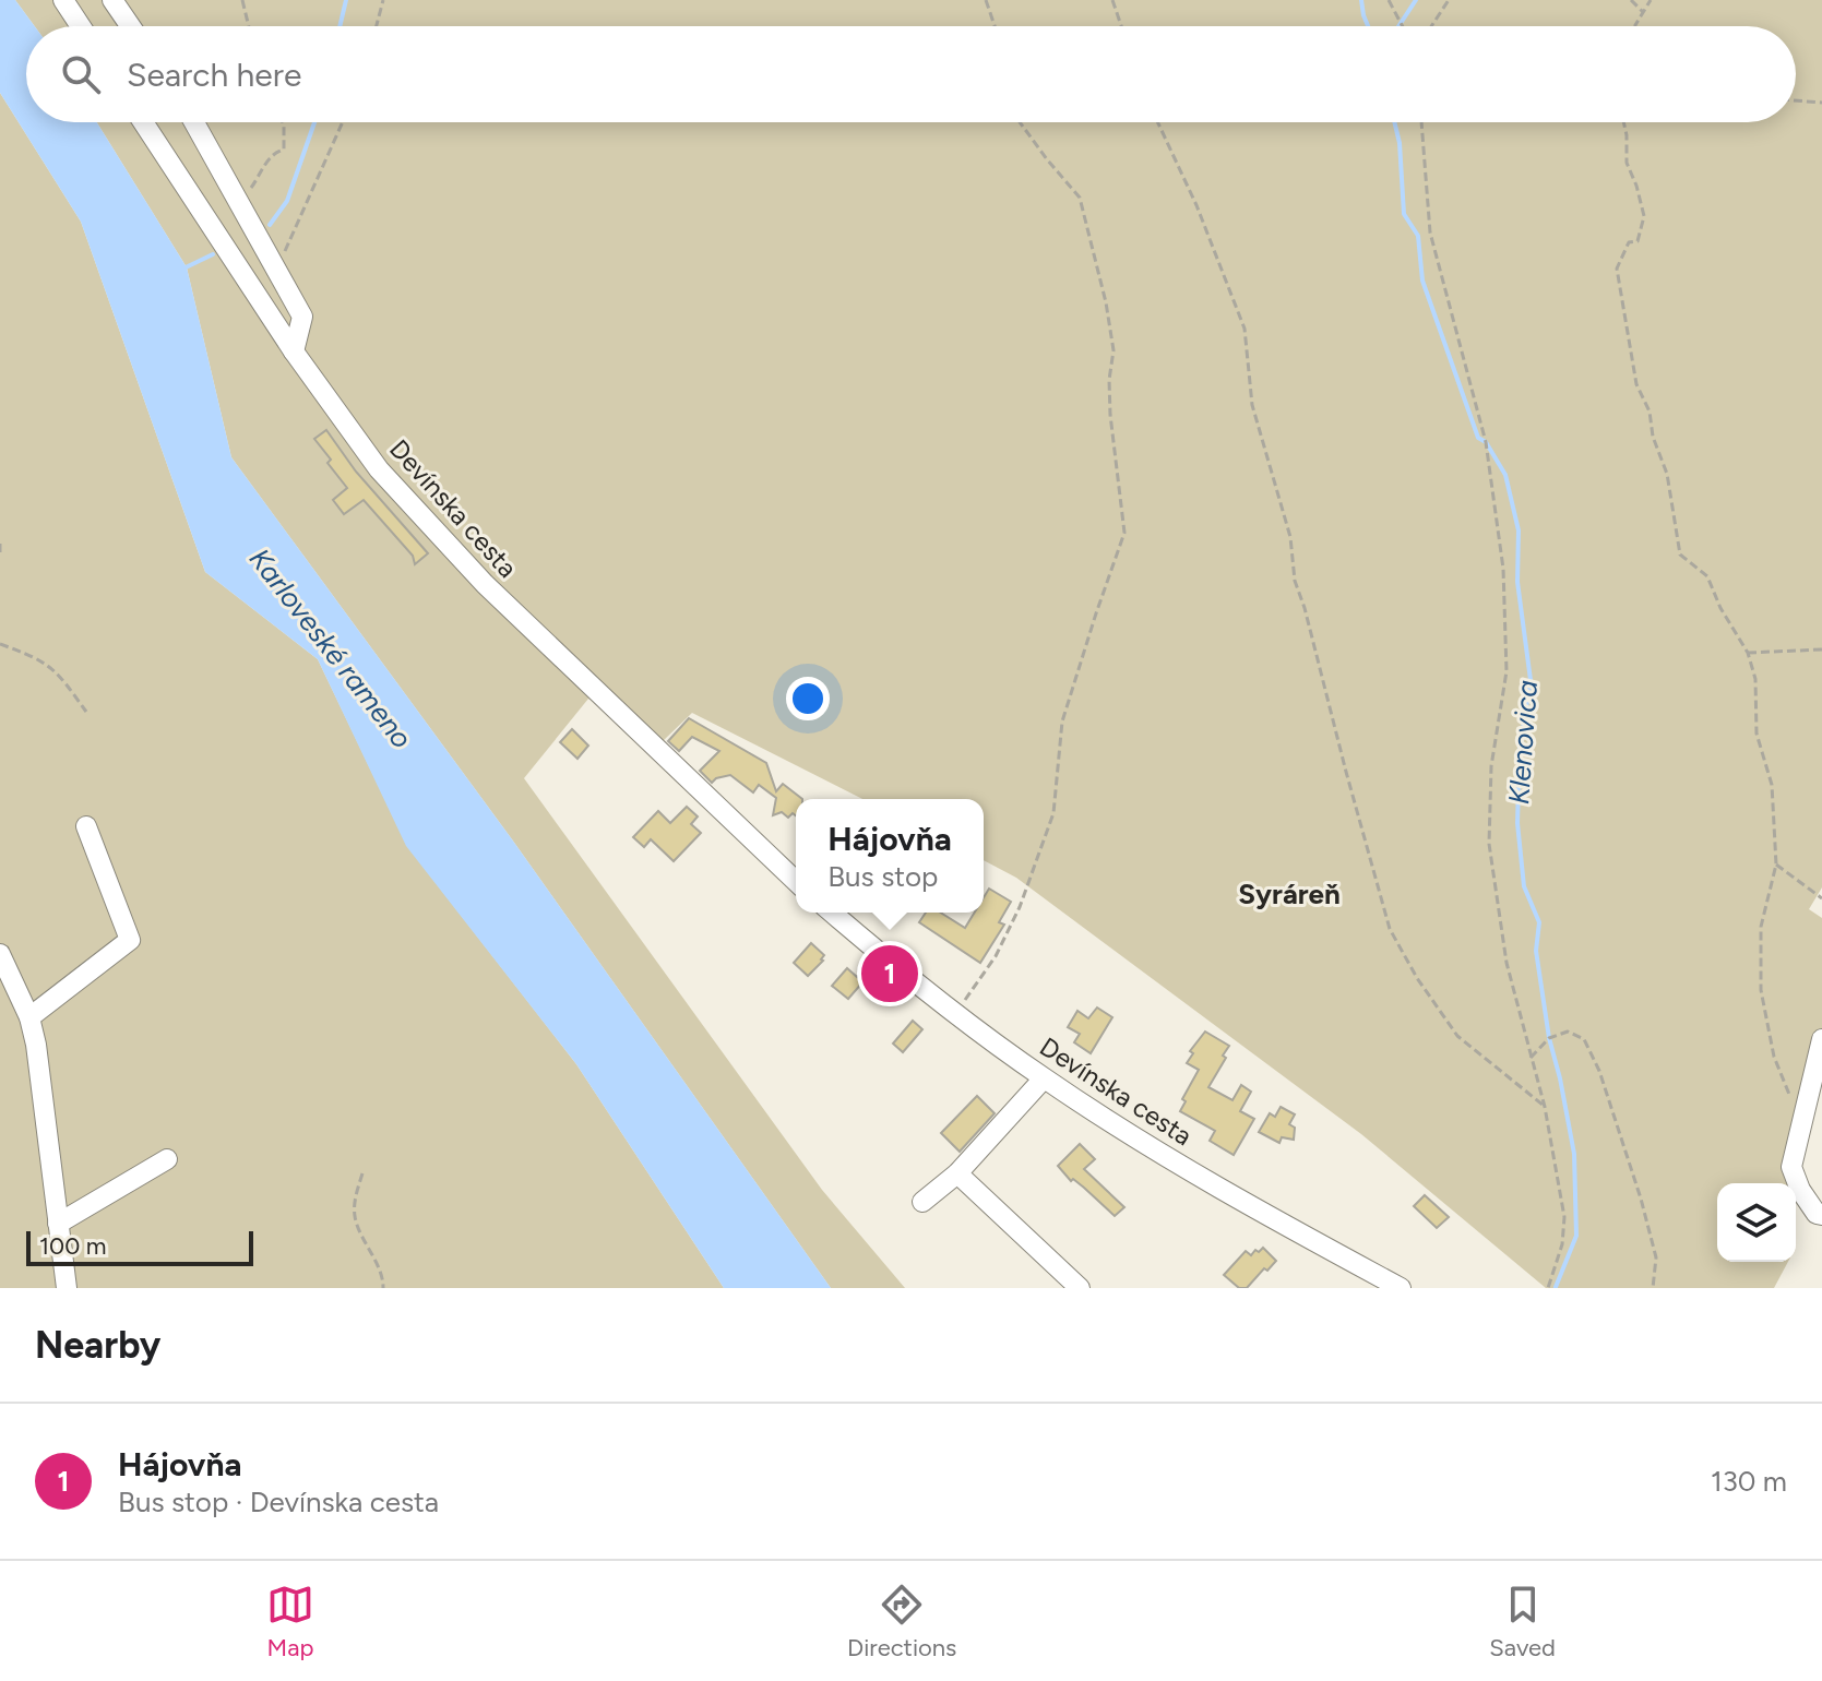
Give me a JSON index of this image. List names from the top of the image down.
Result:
{
  "streets": {
    "street": ["Devínska cesta"]
  },
  "districts": ["Syráreň"],
  "water": ["Karloveské rameno", "Klenovica"],
  "scale_bar": "100 m",
  "page": {
    "search": "Search here",
    "popup": ["Hájovňa", "Bus stop"],
    "pins": "1",
    "scale": "100 m",
    "heading": "Nearby",
    "list": [
      {
        "mark": "1",
        "name": "Hájovňa",
        "note": "Bus stop · Devínska cesta",
        "value": "130 m"
      }
    ],
    "nav": ["Map", "Directions", "Saved"]
  }
}
